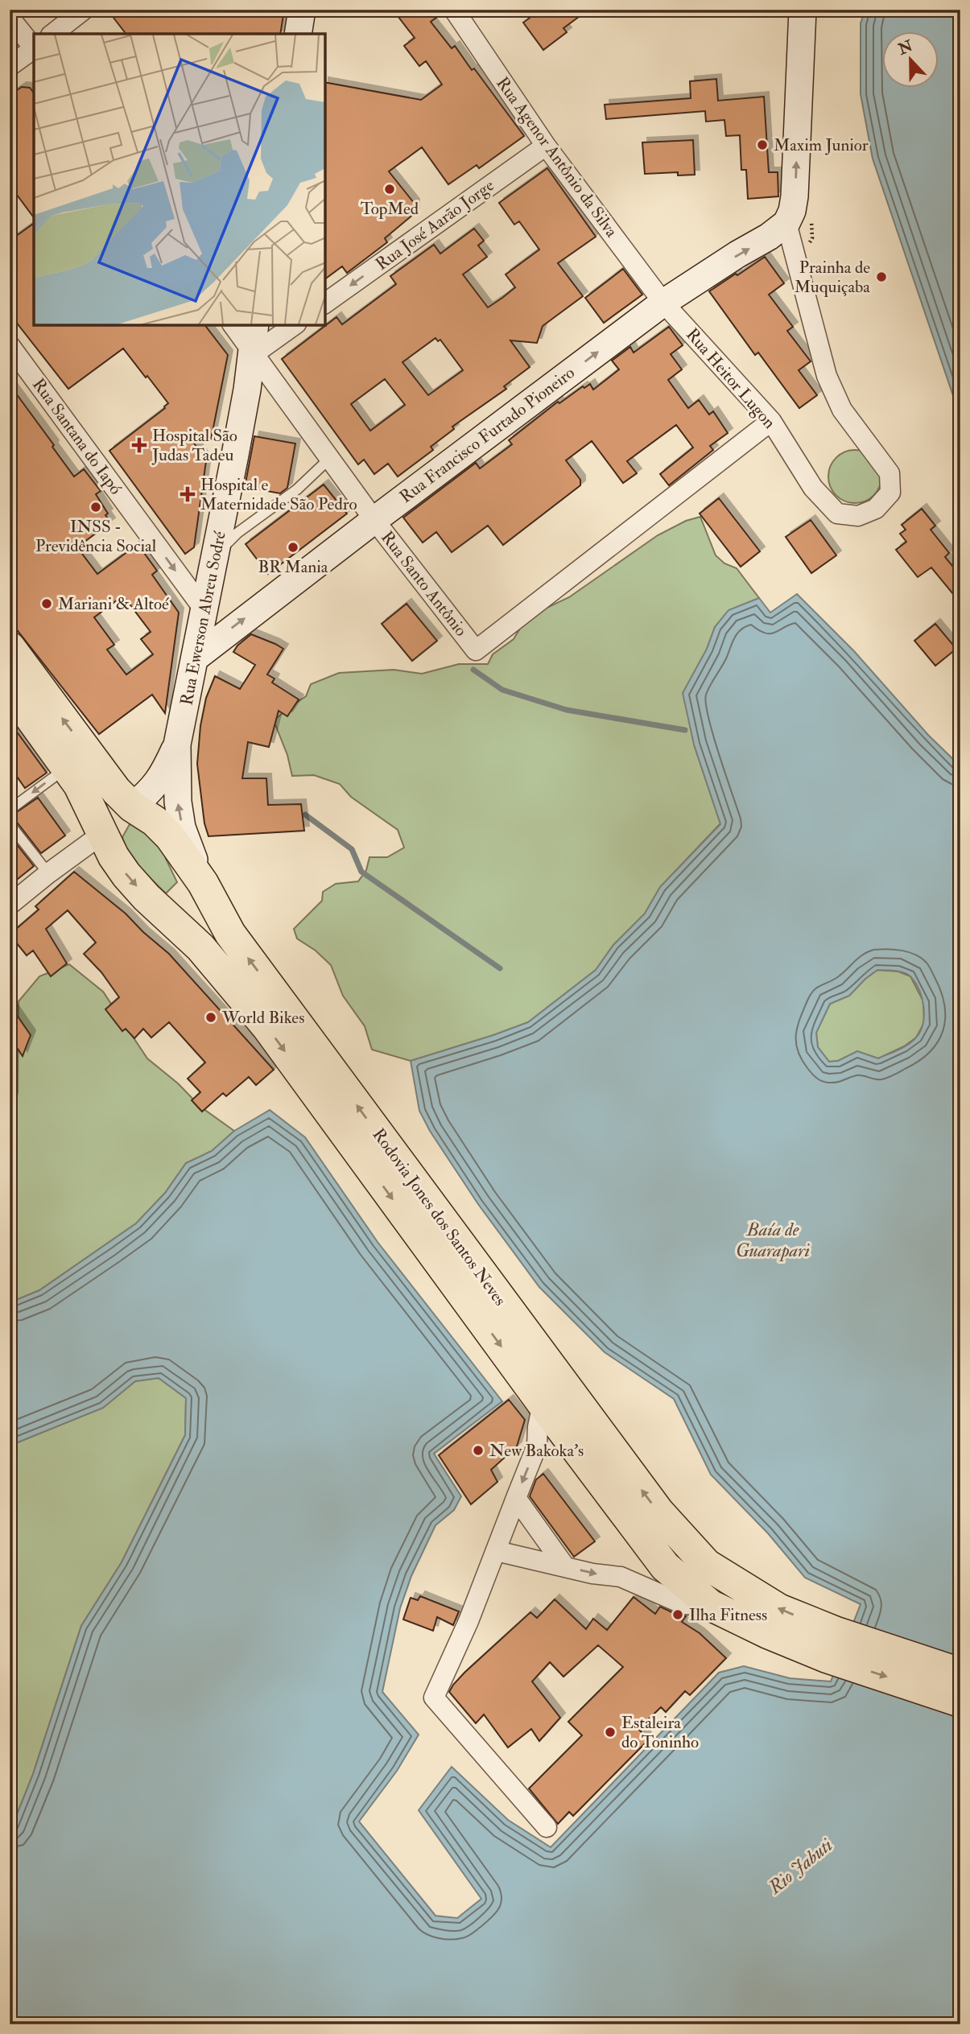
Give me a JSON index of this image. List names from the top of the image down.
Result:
{
  "streets": {
    "main road": ["Rodovia Jones dos Santos Neves"],
    "street": [
      "Rua Agenor Antônio da Silva",
      "Rua José Aarão Jorge",
      "Rua Heitor Lugon",
      "Rua Francisco Furtado Pioneiro",
      "Rua Santana do Iapó",
      "Rua Santo Antônio",
      "Rua Ewerson Abreu Sodré"
    ]
  },
  "crossings": [
    ["Rua Agenor Antônio da Silva", "Rua José Aarão Jorge"],
    ["Rua Agenor Antônio da Silva", "Rua Heitor Lugon"],
    ["Rua Agenor Antônio da Silva", "Rua Francisco Furtado Pioneiro"],
    ["Rua Heitor Lugon", "Rua Francisco Furtado Pioneiro"],
    ["Rua Heitor Lugon", "Rua Santo Antônio"],
    ["Rua Francisco Furtado Pioneiro", "Rua Santo Antônio"],
    ["Rua Francisco Furtado Pioneiro", "Rua Ewerson Abreu Sodré"],
    ["Rua Santana do Iapó", "Rua Ewerson Abreu Sodré"],
    ["Rua Santo Antônio", "Rua Ewerson Abreu Sodré"],
    ["Rua Ewerson Abreu Sodré", "Rodovia Jones dos Santos Neves"]
  ],
  "one_way": ["Rua José Aarão Jorge", "Rua Francisco Furtado Pioneiro", "Rua Santana do Iapó"],
  "water": ["Baía de Guarapari", "Rio Jabuti"],
  "places": {
    "other": [
      "Maxim Junior",
      "TopMed",
      "Prainha de Muquiçaba",
      "INSS - Previdência Social",
      "BR Mania",
      "Mariani & Altoé",
      "World Bikes",
      "New Bakoka's",
      "Ilha Fitness",
      "Estaleira do Toninho"
    ],
    "health": ["Hospital São Judas Tadeu", "Hospital e Maternidade São Pedro"]
  },
  "north": "top"
}
